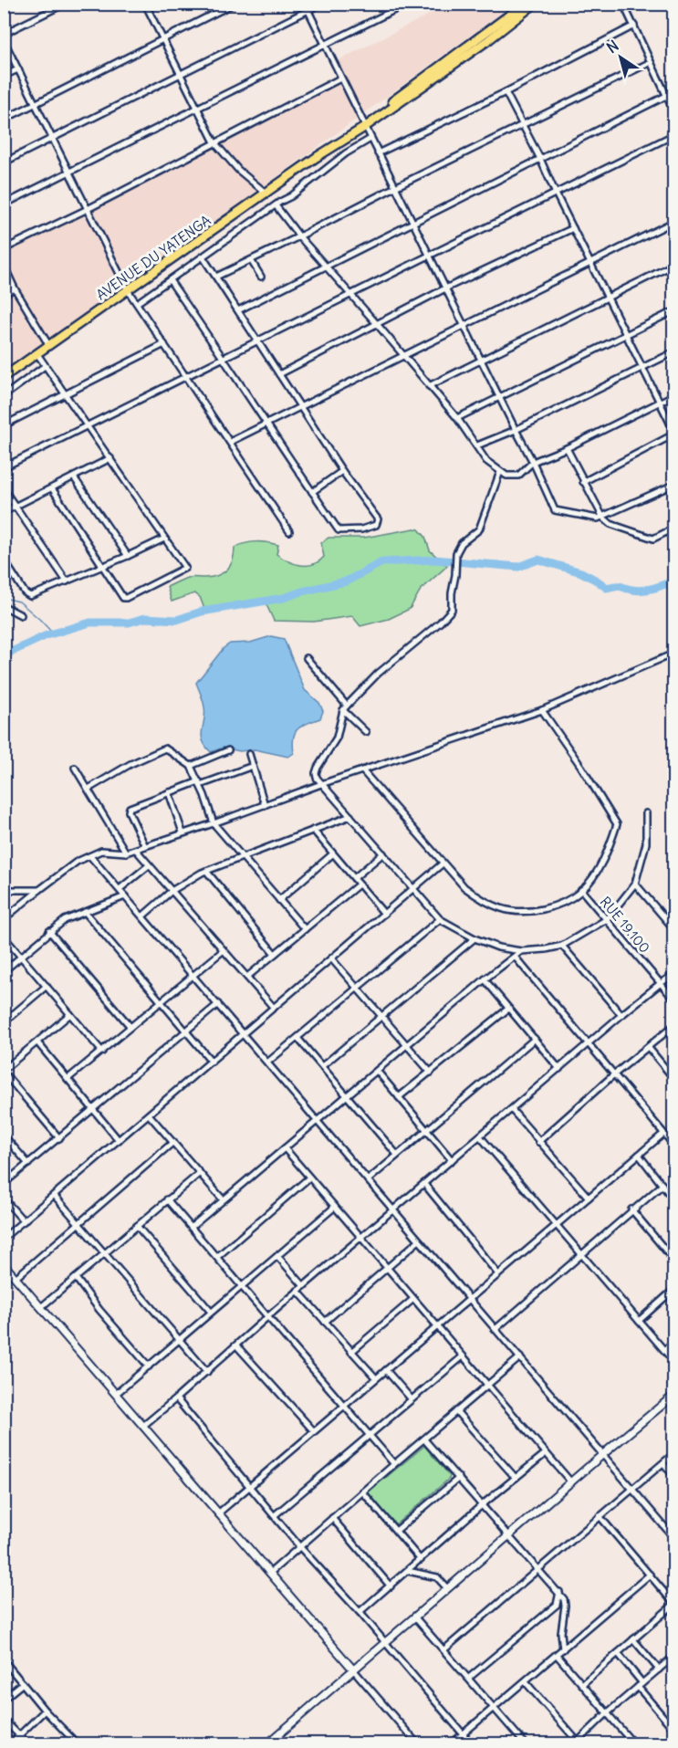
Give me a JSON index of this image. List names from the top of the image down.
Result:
{
  "streets": {
    "main road": ["AVENUE DU YATENGA"],
    "street": ["RUE 19.100"]
  },
  "north": "top left"
}
